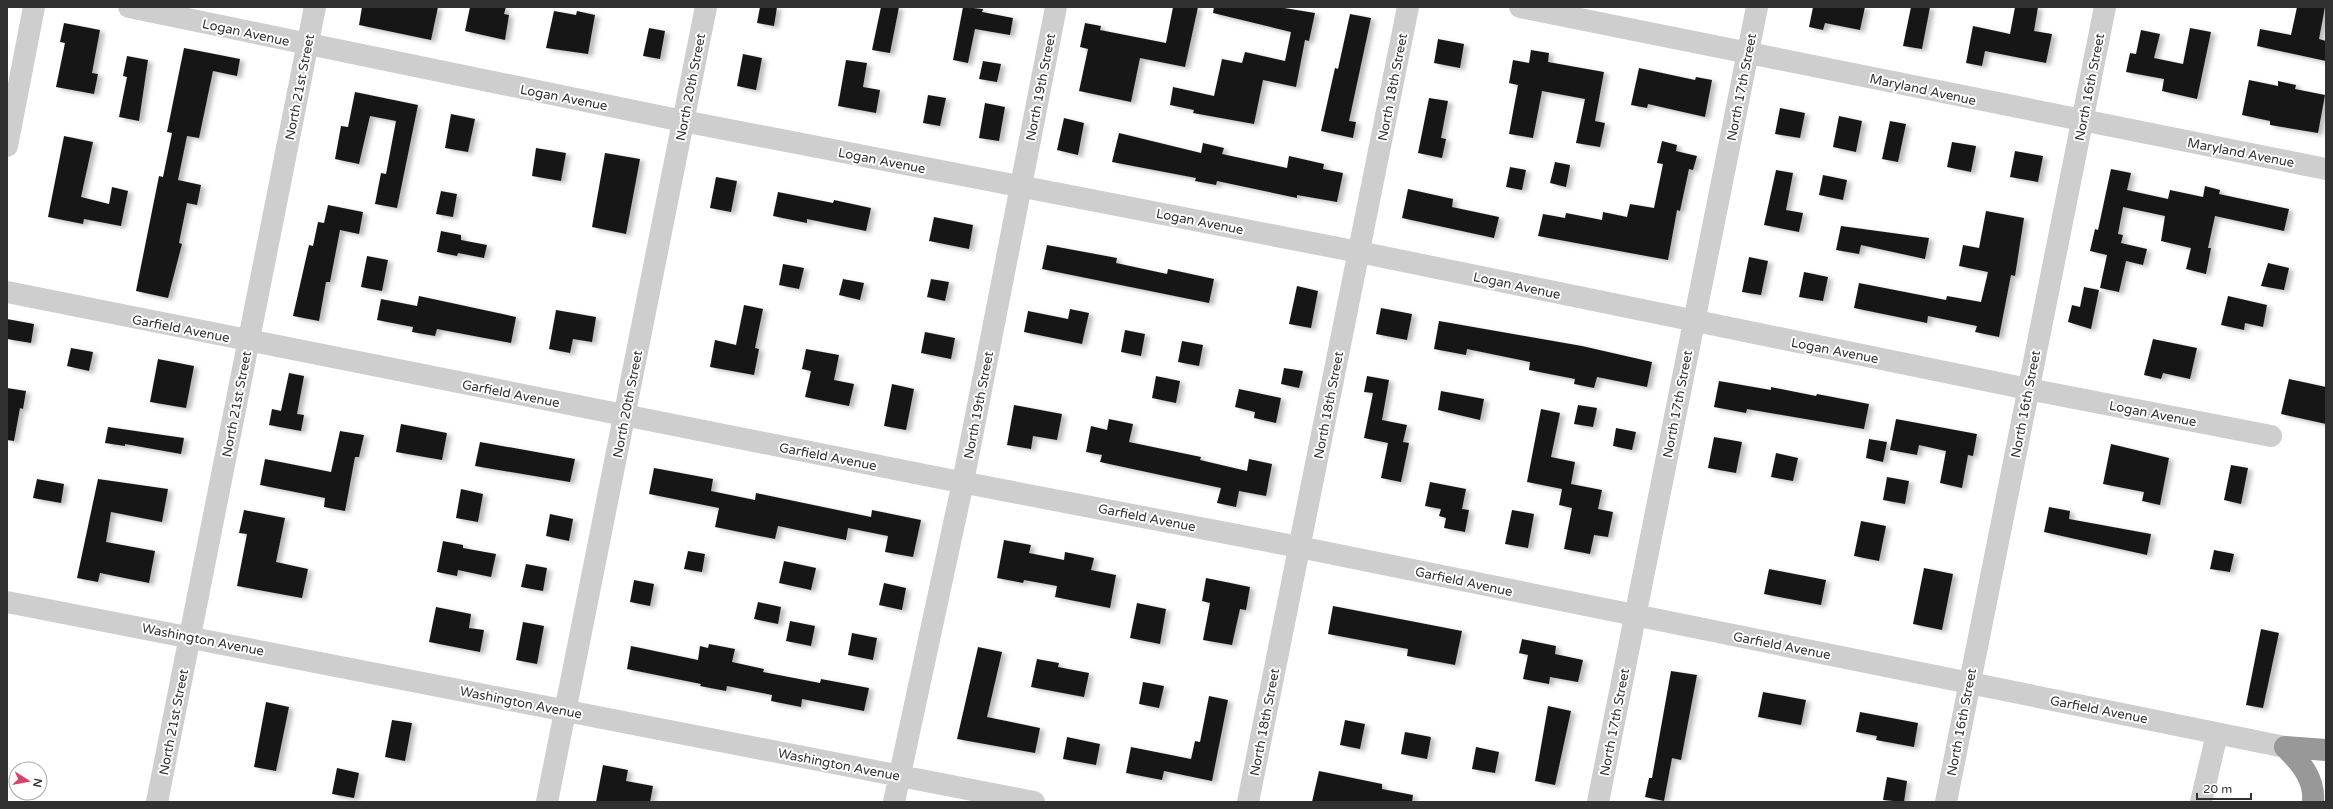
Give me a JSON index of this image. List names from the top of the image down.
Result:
{
  "streets": {
    "street": [
      "Logan Avenue",
      "North 21st Street",
      "North 20th Street",
      "North 19th Street",
      "North 18th Street",
      "North 17th Street",
      "North 16th Street",
      "Maryland Avenue",
      "Garfield Avenue",
      "Washington Avenue"
    ]
  },
  "crossings": [
    ["Logan Avenue", "North 21st Street"],
    ["Logan Avenue", "North 20th Street"],
    ["Logan Avenue", "North 19th Street"],
    ["Logan Avenue", "North 18th Street"],
    ["Logan Avenue", "North 17th Street"],
    ["Logan Avenue", "North 16th Street"],
    ["North 21st Street", "Garfield Avenue"],
    ["North 21st Street", "Washington Avenue"],
    ["North 20th Street", "Garfield Avenue"],
    ["North 20th Street", "Washington Avenue"],
    ["North 19th Street", "Garfield Avenue"],
    ["North 19th Street", "Washington Avenue"],
    ["North 18th Street", "Garfield Avenue"],
    ["North 17th Street", "Maryland Avenue"],
    ["North 17th Street", "Garfield Avenue"],
    ["North 16th Street", "Maryland Avenue"],
    ["North 16th Street", "Garfield Avenue"]
  ],
  "scale_bar": "20 m",
  "north": "right"
}
